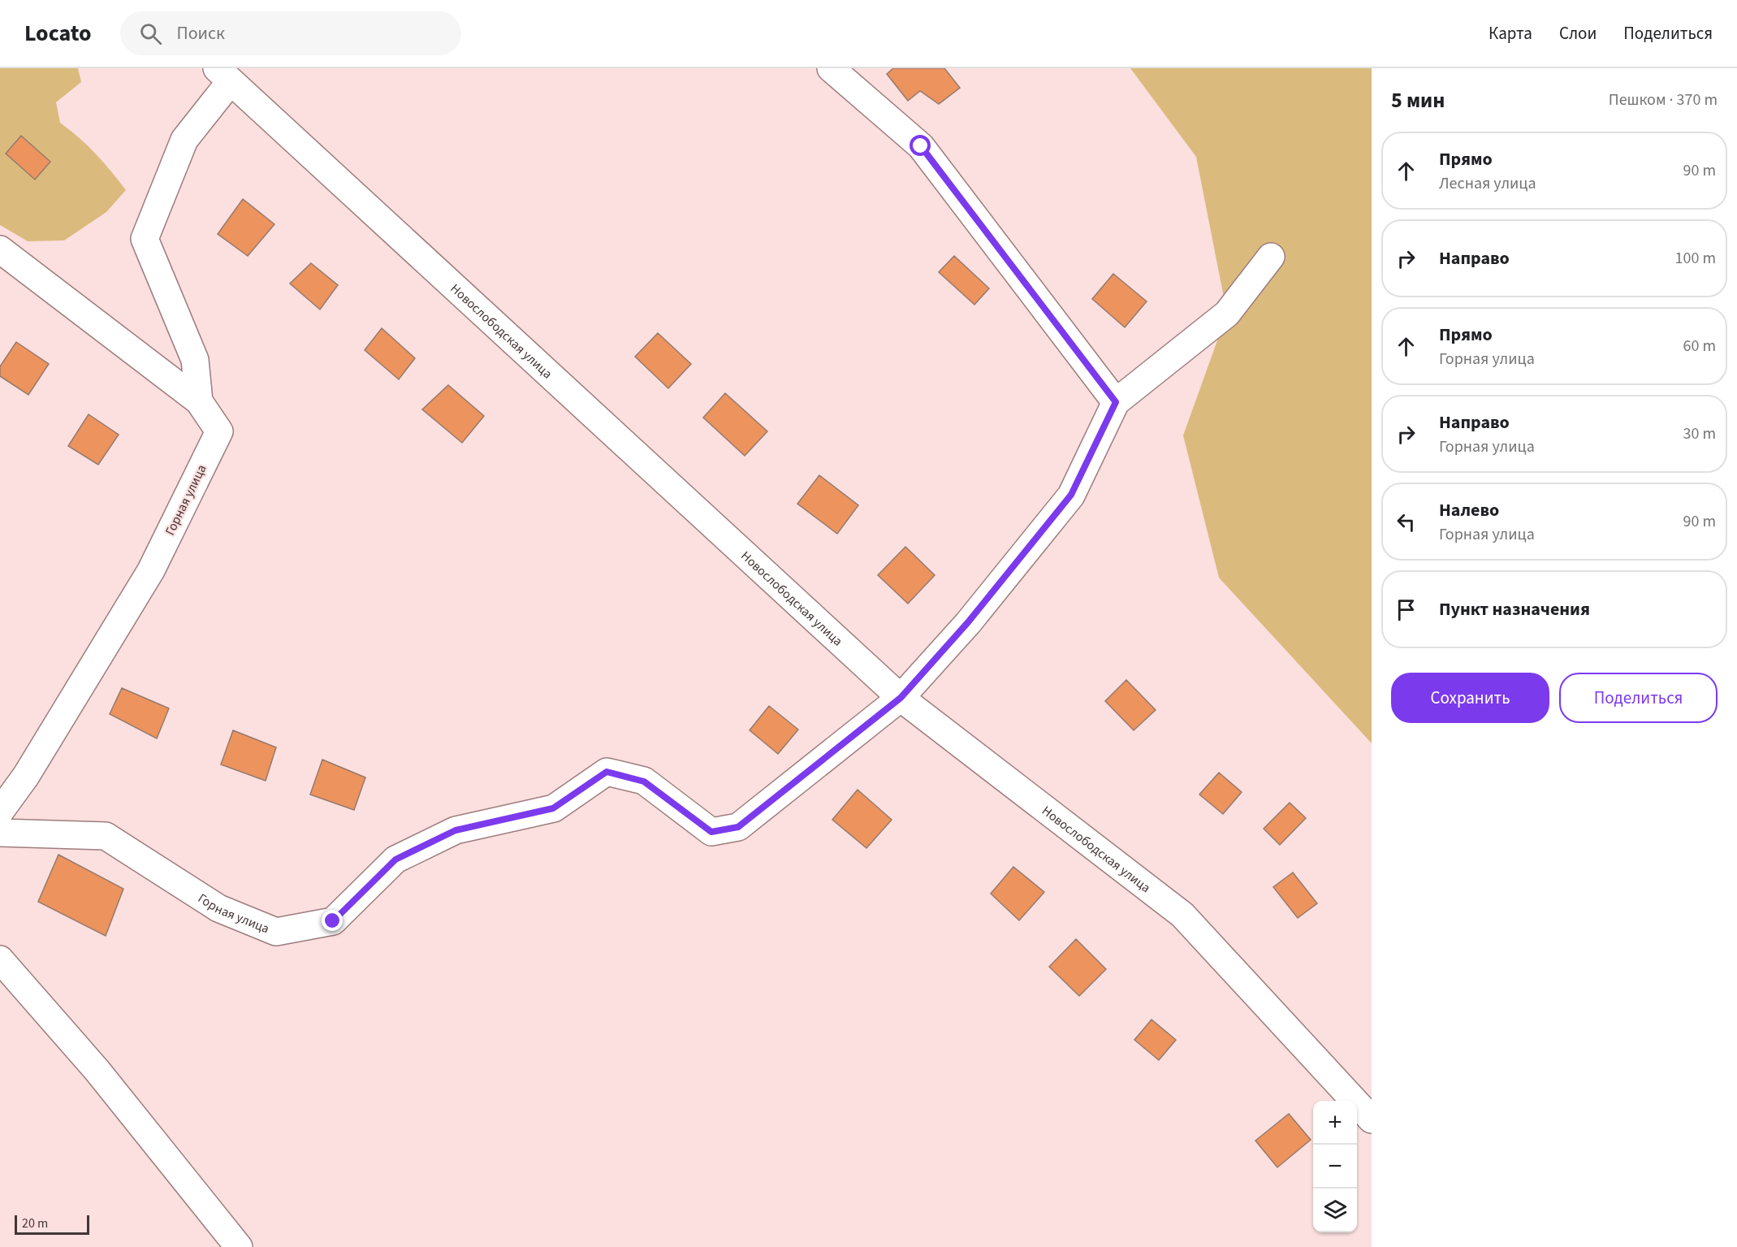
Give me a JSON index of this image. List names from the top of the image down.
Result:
{
  "streets": {
    "street": ["Новослободская улица", "Горная улица"]
  },
  "crossings": [
    ["Новослободская улица", "Горная улица"]
  ],
  "scale_bar": "20 m",
  "page": {
    "header": "Locato",
    "search": "Поиск",
    "nav": ["Карта", "Слои", "Поделиться"],
    "heading": ["5 мин", "Пешком · 370 m"],
    "list": [
      ["Прямо", "Лесная улица", "90 m"],
      ["Направо", "100 m"],
      ["Прямо", "Горная улица", "60 m"],
      ["Направо", "Горная улица", "30 m"],
      ["Налево", "Горная улица", "90 m"],
      "Пункт назначения"
    ],
    "buttons": ["Сохранить", "Поделиться"],
    "map_buttons": ["+", "−"],
    "scale": "20 m"
  }
}
